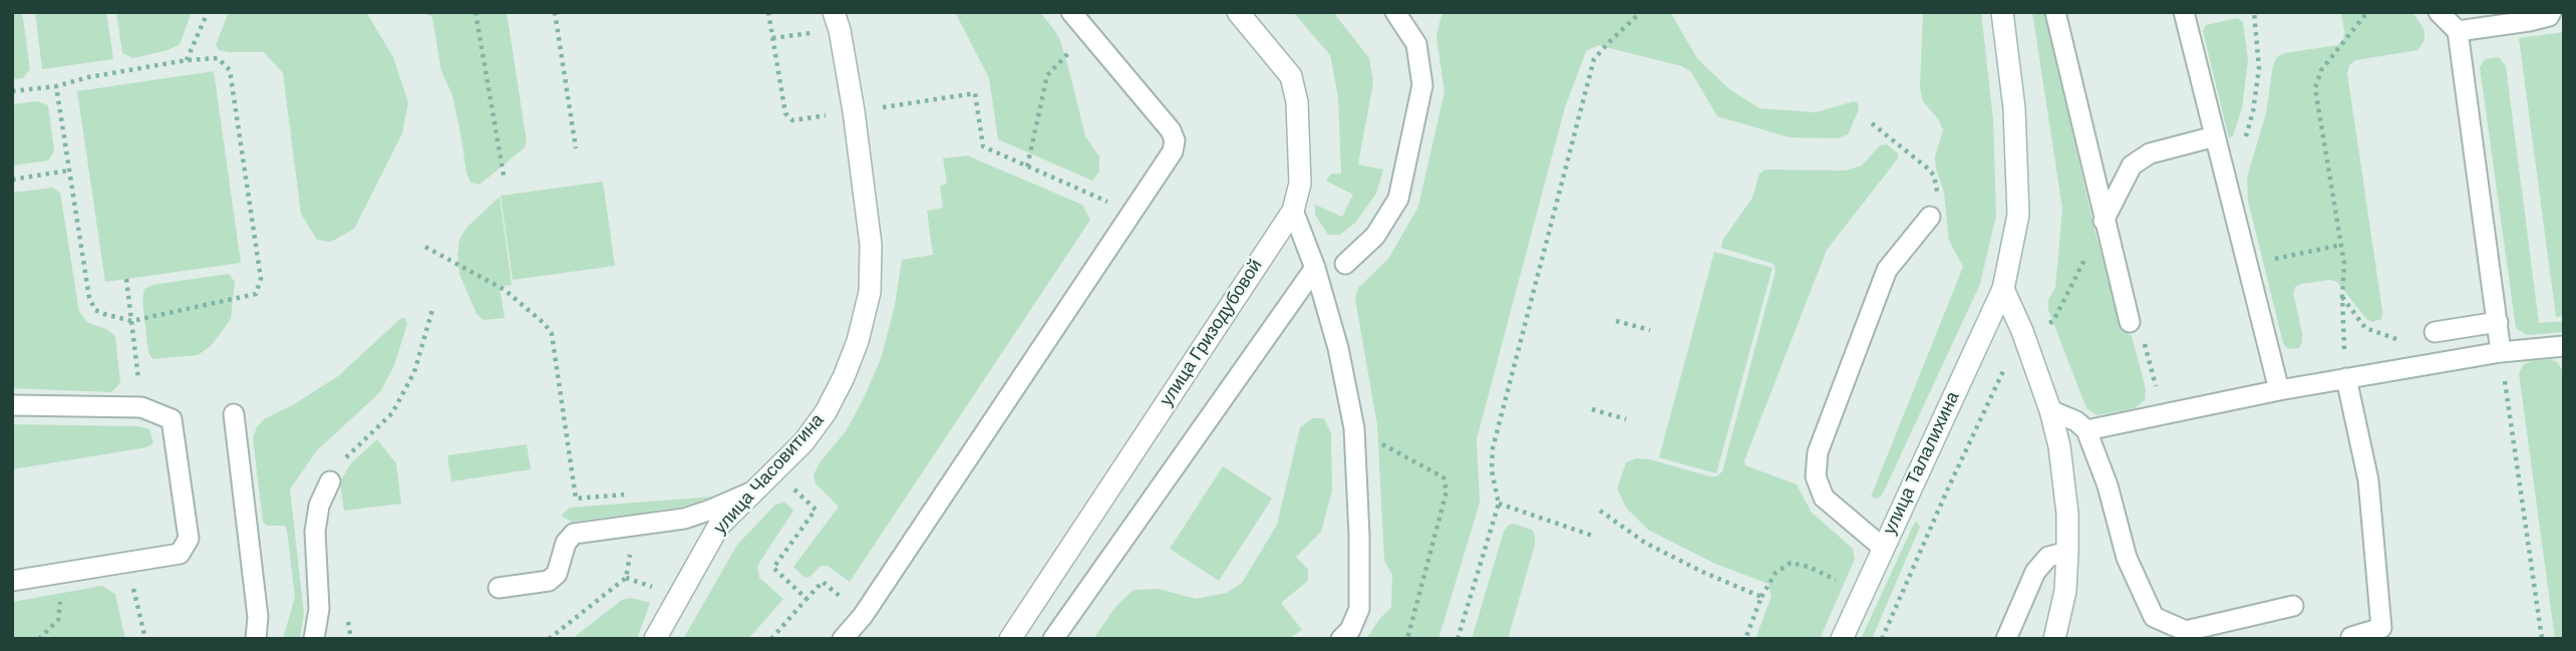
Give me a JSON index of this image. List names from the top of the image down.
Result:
{
  "streets": {
    "street": ["улица Гризодубовой", "улица Талалихина", "улица Часовитина"]
  }
}
